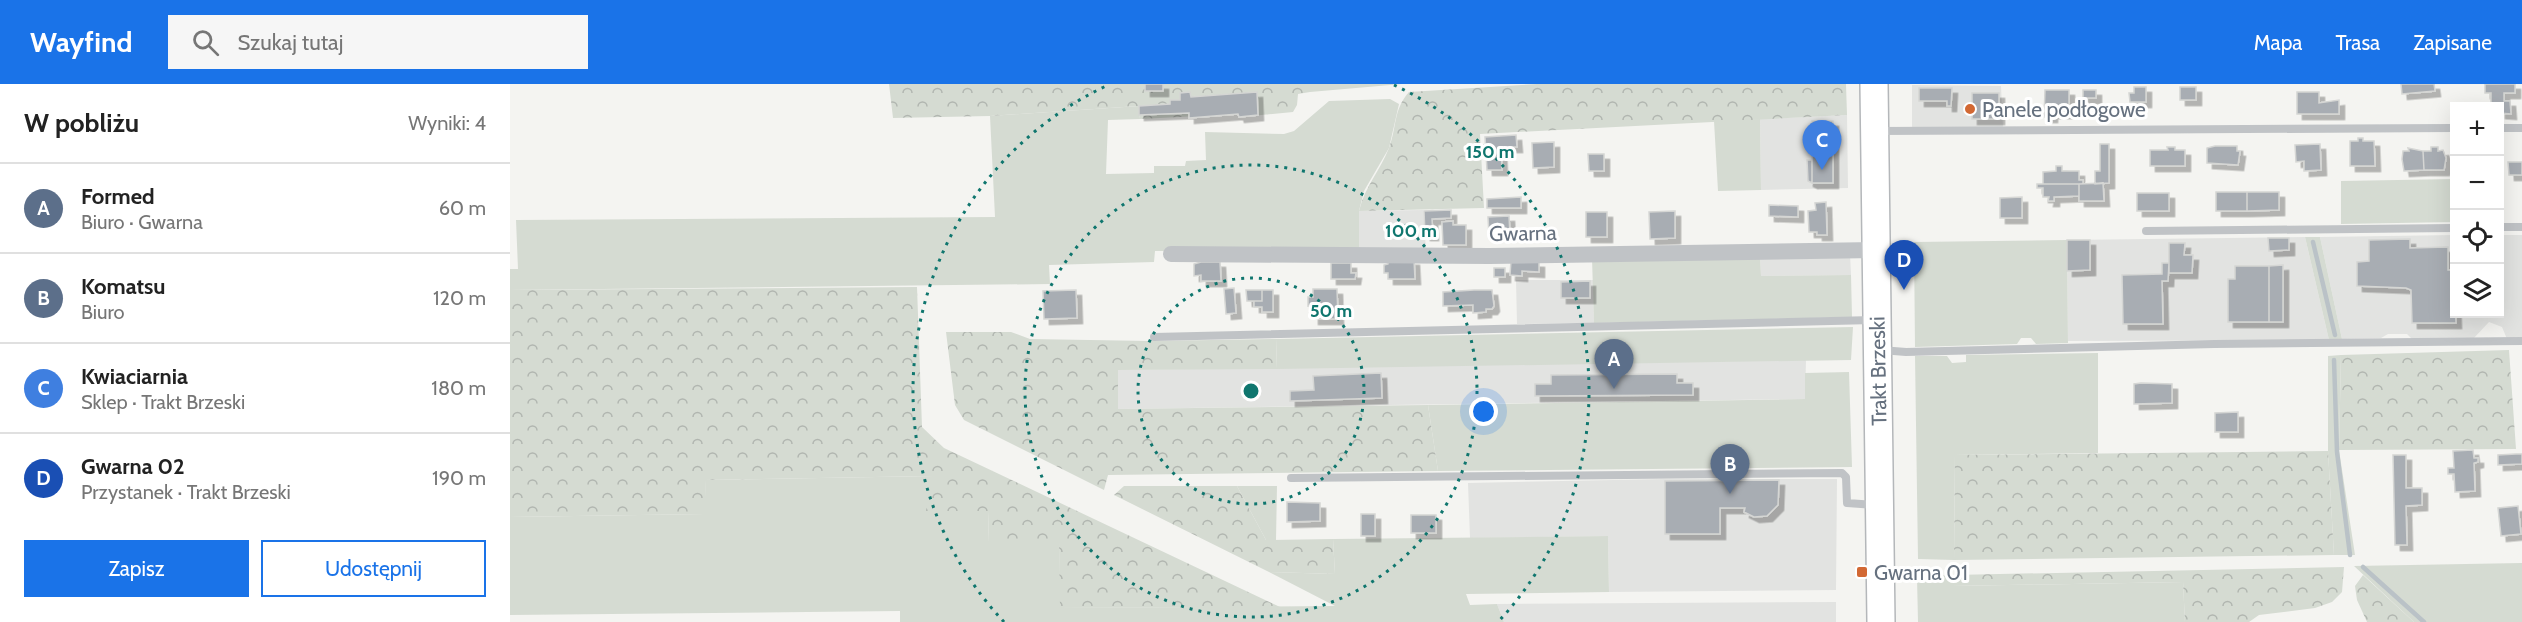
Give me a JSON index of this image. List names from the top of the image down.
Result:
{
  "streets": {
    "main road": ["Trakt Brzeski"],
    "street": ["Gwarna"]
  },
  "crossings": [
    ["Gwarna", "Trakt Brzeski"]
  ],
  "places": {
    "other": ["Panele podłogowe"],
    "transit": ["Gwarna 01"]
  },
  "page": {
    "header": "Wayfind",
    "search": "Szukaj tutaj",
    "nav": ["Mapa", "Trasa", "Zapisane"],
    "heading": ["W pobliżu", "Wyniki: 4"],
    "map_buttons": ["+", "−"],
    "pins": [
      "C",
      "D",
      "A",
      "B"
    ],
    "list": [
      {
        "mark": "A",
        "name": "Formed",
        "note": "Biuro · Gwarna",
        "value": "60 m"
      },
      {
        "mark": "B",
        "name": "Komatsu",
        "note": "Biuro",
        "value": "120 m"
      },
      {
        "mark": "C",
        "name": "Kwiaciarnia",
        "note": "Sklep · Trakt Brzeski",
        "value": "180 m"
      },
      {
        "mark": "D",
        "name": "Gwarna 02",
        "note": "Przystanek · Trakt Brzeski",
        "value": "190 m"
      }
    ],
    "buttons": ["Zapisz", "Udostępnij"]
  },
  "rings": ["150 m", "100 m", "50 m"]
}
